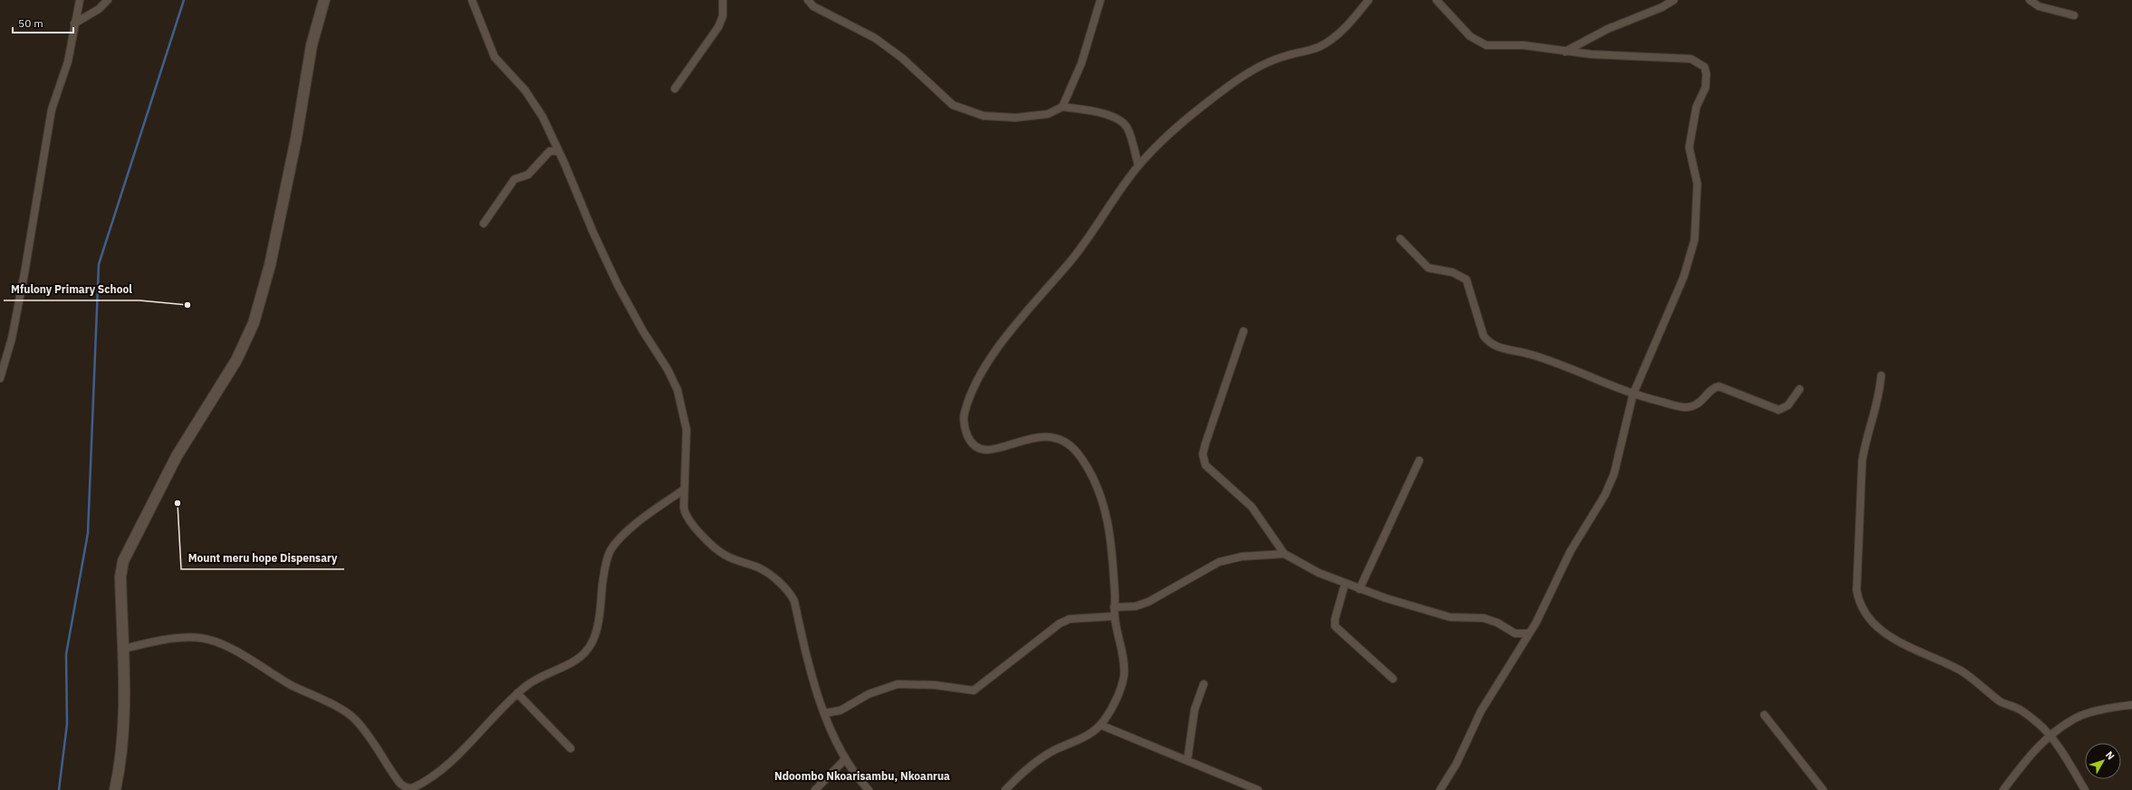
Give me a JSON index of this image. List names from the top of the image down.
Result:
{
  "districts": ["Ndoombo Nkoarisambu, Nkoanrua"],
  "places": ["Mfulony Primary School", "Mount meru hope Dispensary"],
  "scale_bar": "50 m",
  "north": "top right"
}
